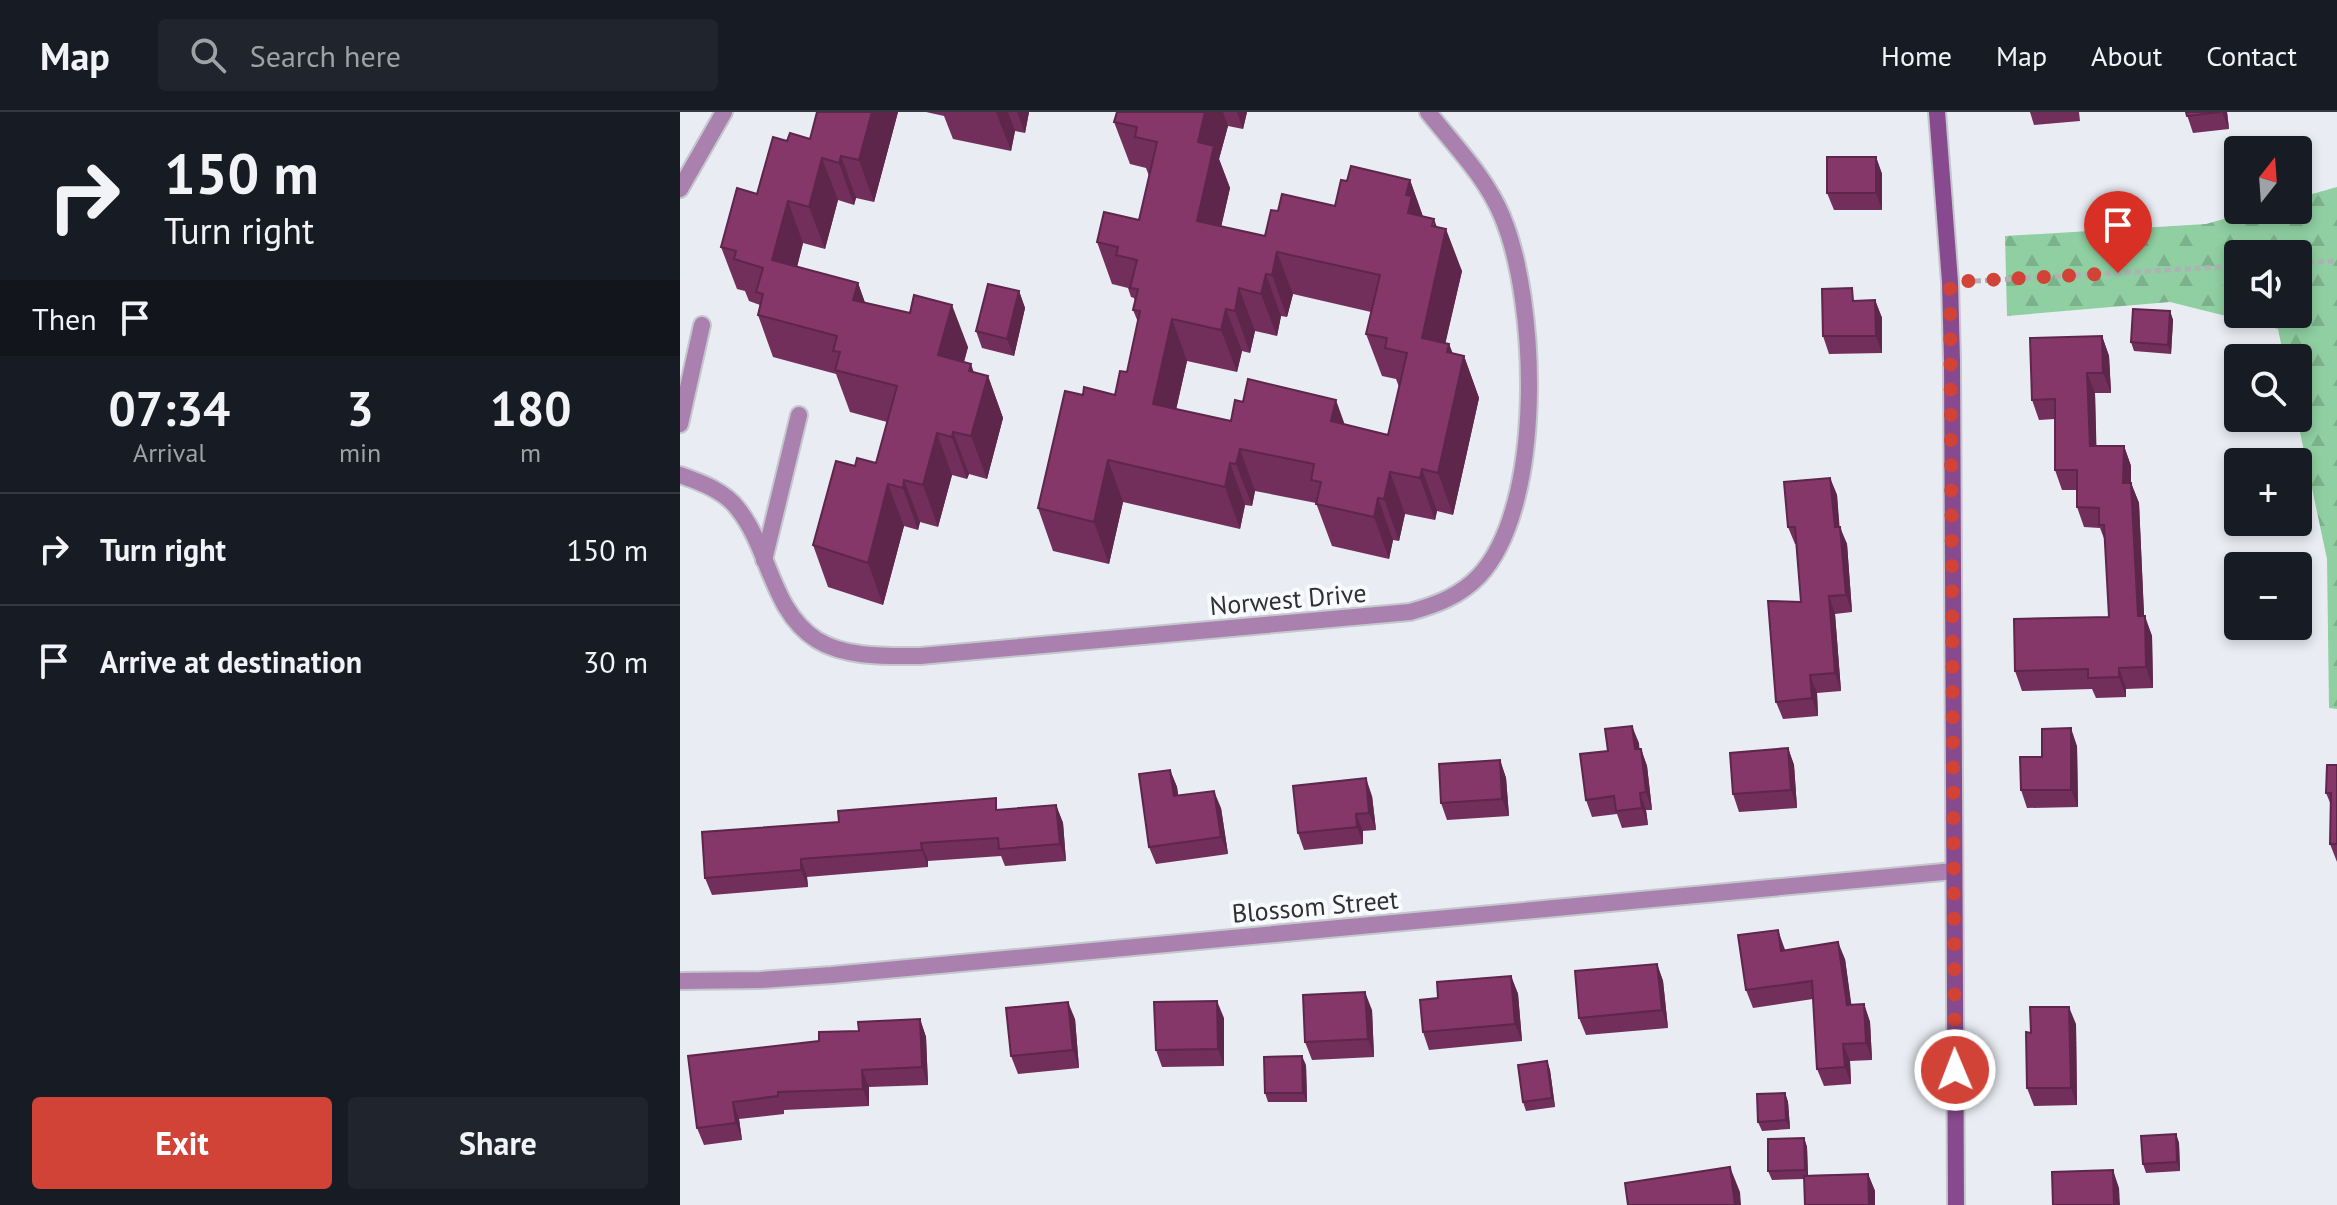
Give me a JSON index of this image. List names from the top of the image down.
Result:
{
  "streets": {
    "street": ["Norwest Drive", "Blossom Street"]
  },
  "north": "top",
  "page": {
    "header": "Map",
    "search": "Search here",
    "nav": [
      "Home",
      "Map",
      "About",
      "Contact"
    ],
    "turn": ["150 m", "Turn right"],
    "map_buttons": ["+", "−"],
    "then": "Then",
    "eta": [
      "07:34",
      "Arrival",
      "3",
      "min",
      "180",
      "m"
    ],
    "list": [
      {
        "name": "Turn right",
        "value": "150 m"
      },
      {
        "name": "Arrive at destination",
        "value": "30 m"
      }
    ],
    "buttons": ["Exit", "Share"]
  }
}
